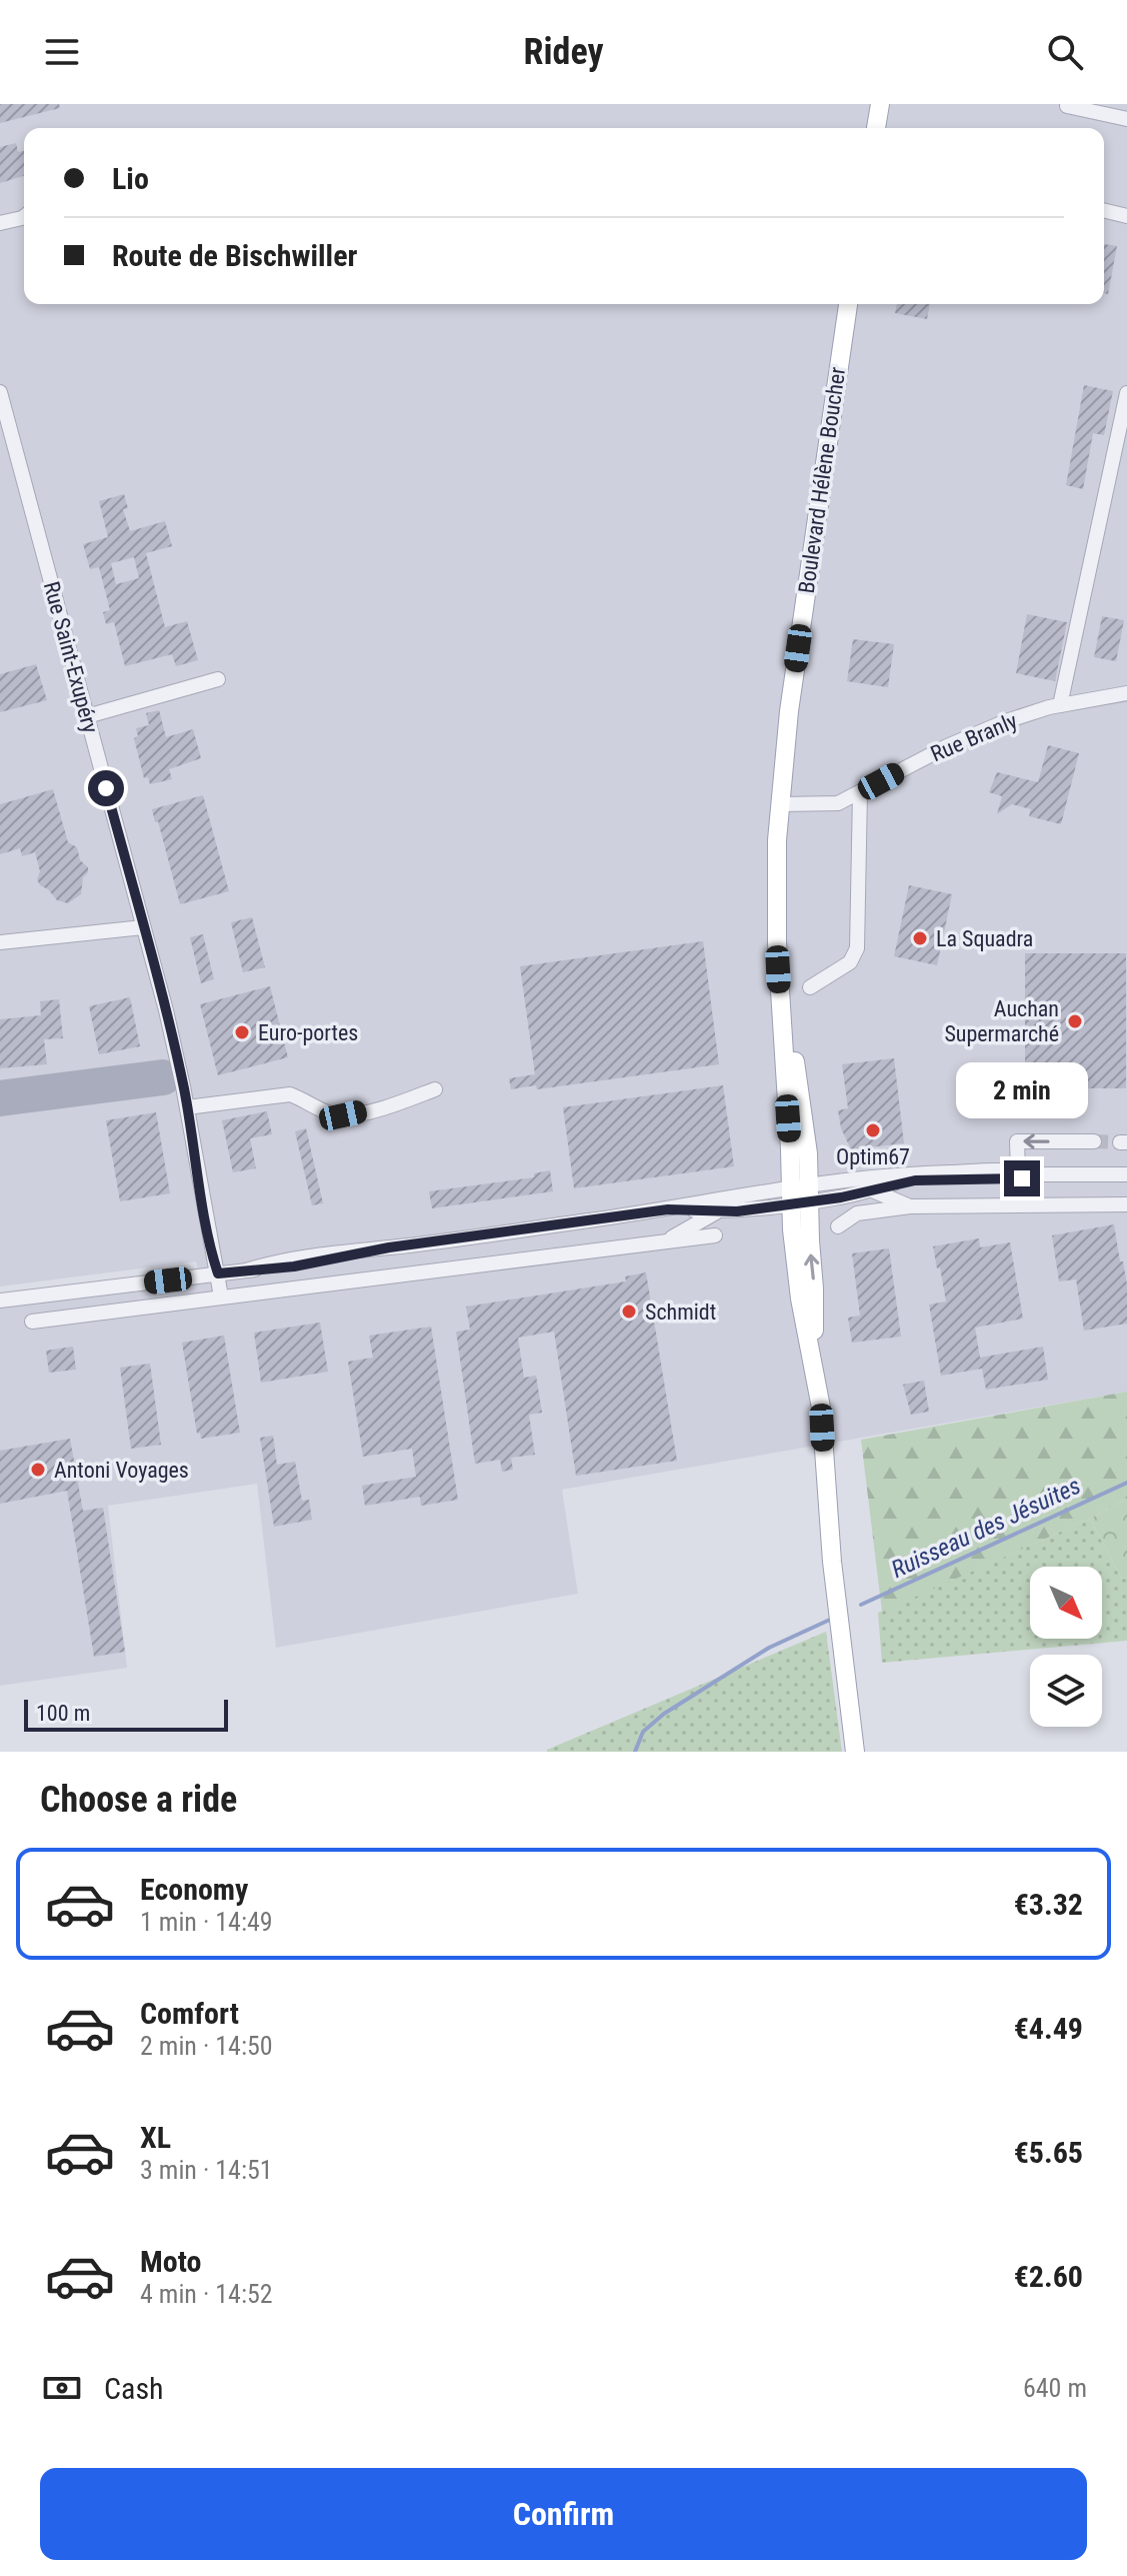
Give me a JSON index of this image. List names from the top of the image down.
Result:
{
  "streets": {
    "main road": ["Boulevard Hélène Boucher"],
    "street": ["Rue Saint-Exupéry", "Rue Branly"]
  },
  "crossings": [
    ["Boulevard Hélène Boucher", "Rue Branly"]
  ],
  "water": ["Ruisseau des Jésuites"],
  "places": [
    "La Squadra",
    "Auchan Supermarché",
    "Euro-portes",
    "Optim67",
    "Schmidt",
    "Antoni Voyages"
  ],
  "scale_bar": "100 m",
  "north": "bottom right",
  "page": {
    "header": "Ridey",
    "banner": ["Lio", "Route de Bischwiller"],
    "bubble": "2 min",
    "scale": "100 m",
    "heading": "Choose a ride",
    "list": [
      {
        "name": "Economy",
        "note": "1 min · 14:49",
        "value": "€3.32"
      },
      {
        "name": "Comfort",
        "note": "2 min · 14:50",
        "value": "€4.49"
      },
      {
        "name": "XL",
        "note": "3 min · 14:51",
        "value": "€5.65"
      },
      {
        "name": "Moto",
        "note": "4 min · 14:52",
        "value": "€2.60"
      }
    ],
    "pay": ["Cash", "640 m"],
    "buttons": "Confirm"
  }
}
